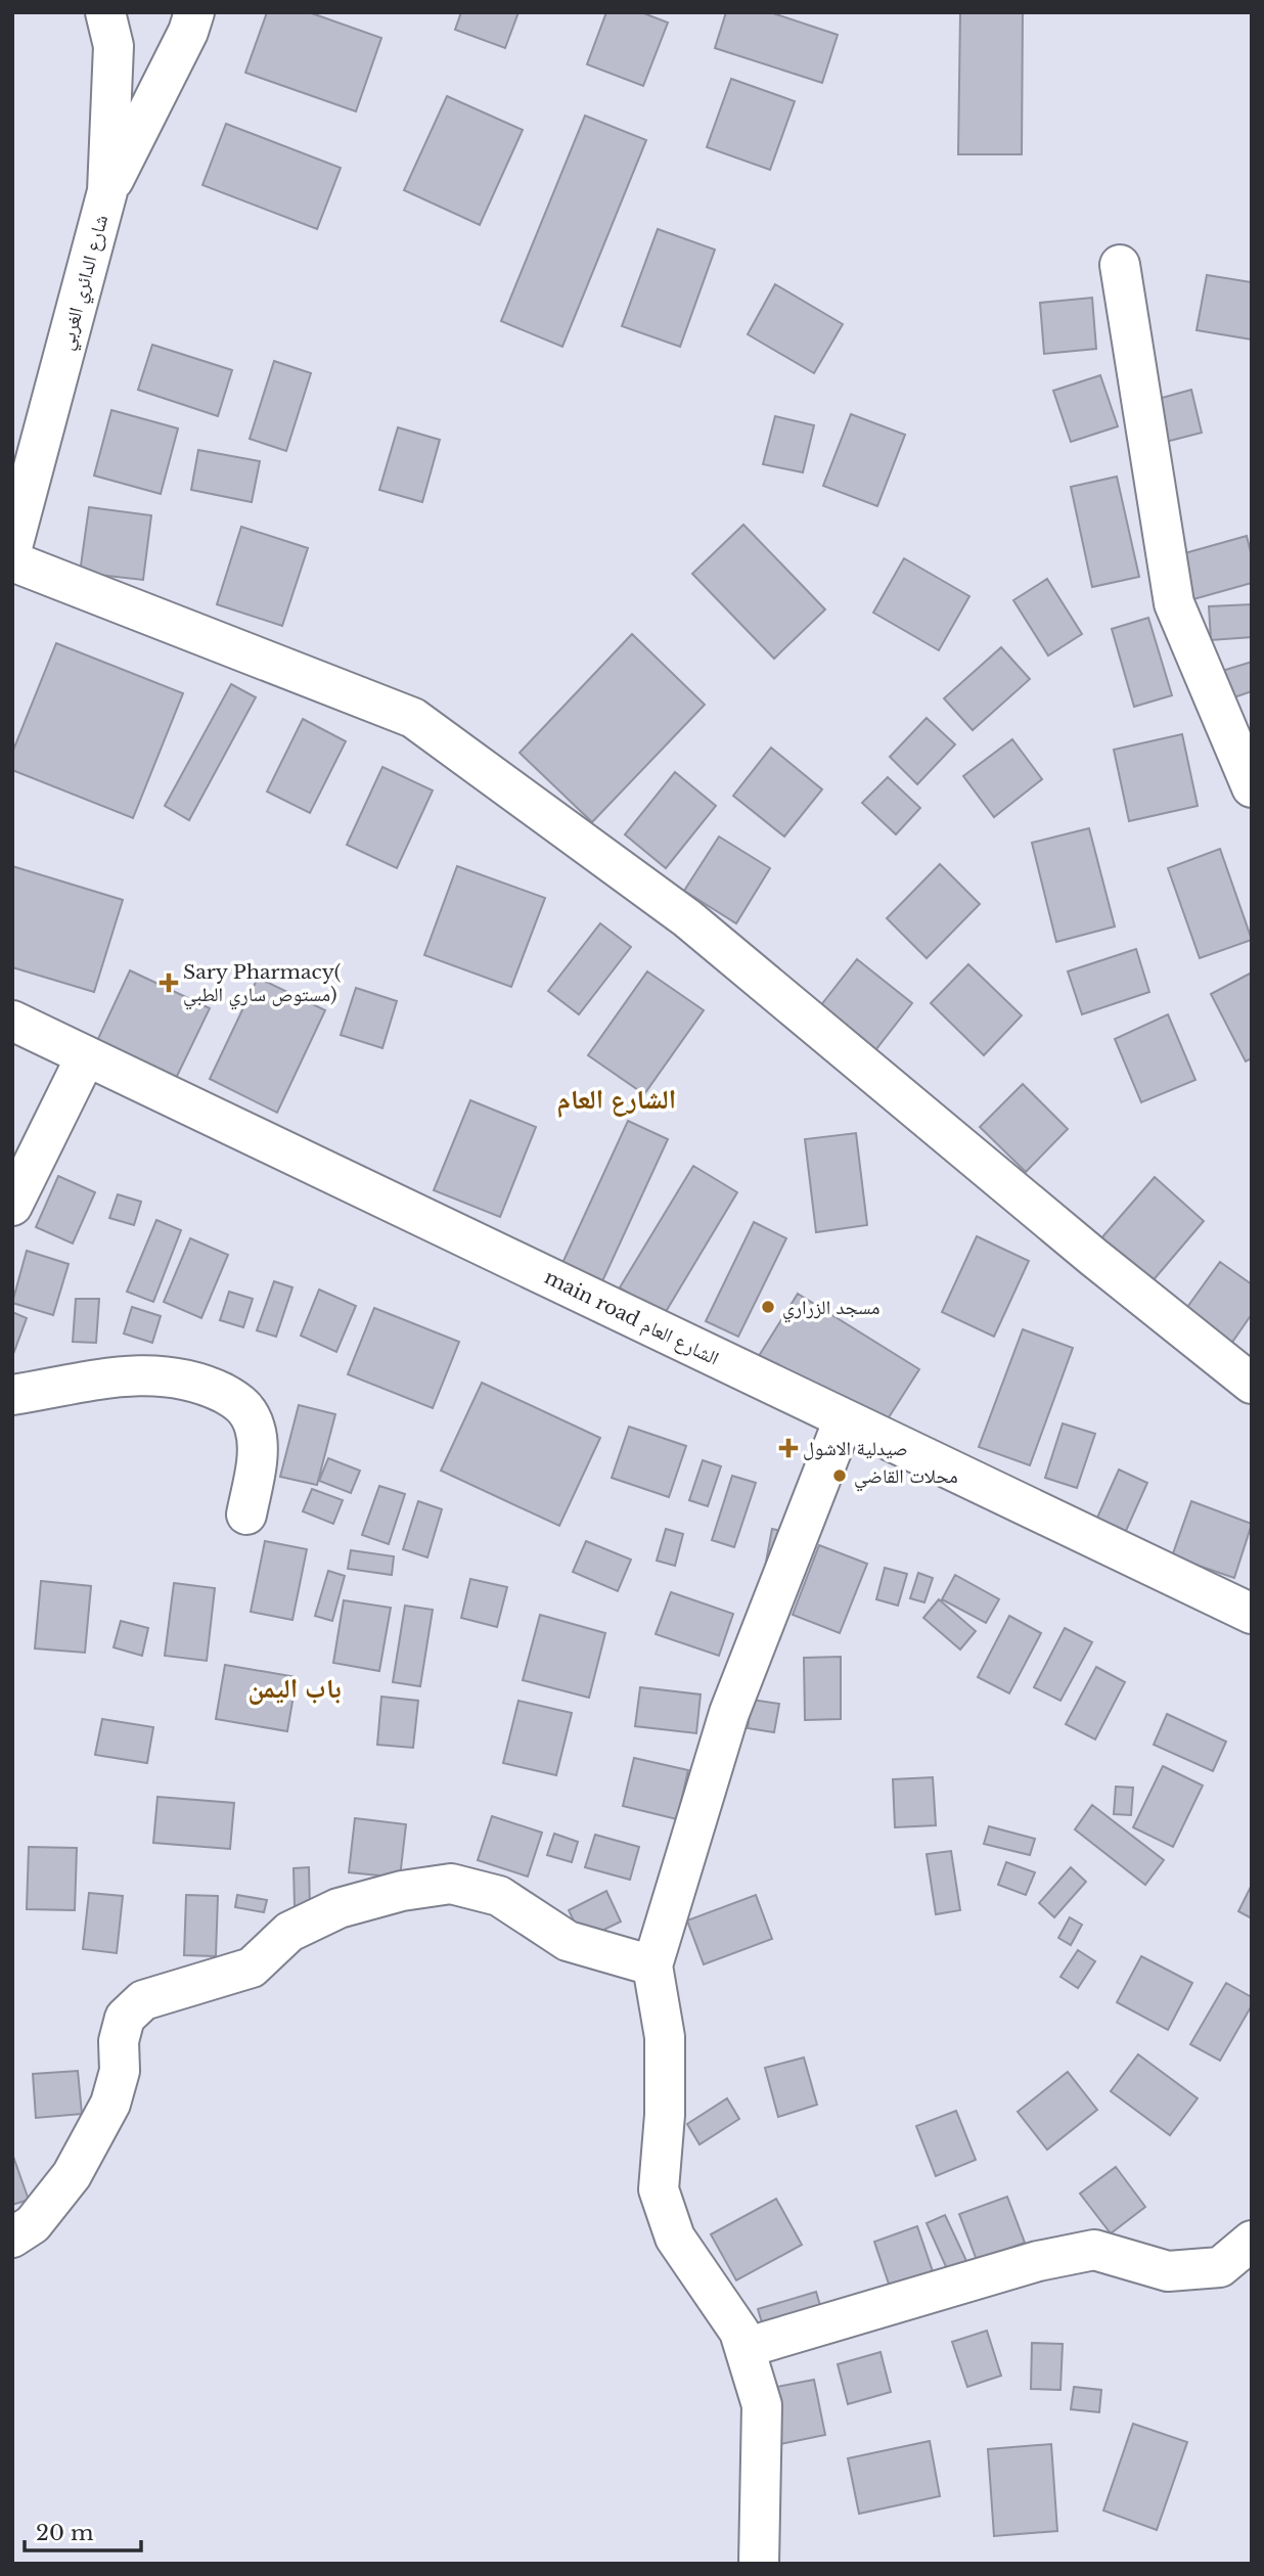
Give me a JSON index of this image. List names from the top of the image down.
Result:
{
  "streets": {
    "street": ["شارع الدائري الغربي", "main road الشارع العام"]
  },
  "districts": ["الشارع العام", "باب اليمن"],
  "places": {
    "health": ["Sary Pharmacy( مستوص ساري الطبي)", "صيدلية الاشول"],
    "other": ["مسجد الزراري", "محلات القاضي"]
  },
  "scale_bar": "20 m"
}
